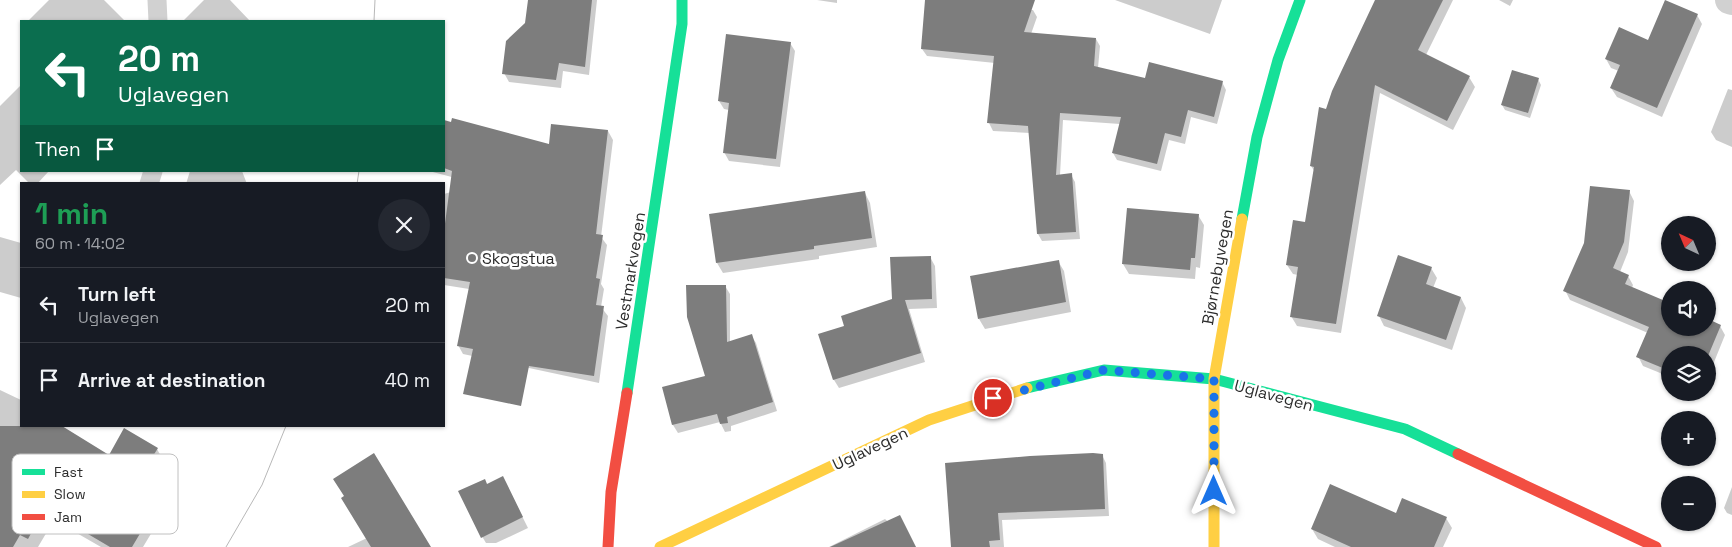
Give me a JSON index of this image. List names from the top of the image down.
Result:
{
  "streets": {
    "street": ["Bjørnebyvegen", "Vestmarkvegen", "Uglavegen"]
  },
  "crossings": [
    ["Bjørnebyvegen", "Uglavegen"]
  ],
  "places": ["Skogstua"],
  "legend": ["Fast", "Slow", "Jam"],
  "north": "top left",
  "page": {
    "turn": ["20 m", "Uglavegen"],
    "then": "Then",
    "heading": ["1 min", "60 m · 14:02"],
    "map_buttons": ["+", "−"],
    "list": [
      {
        "name": "Turn left",
        "note": "Uglavegen",
        "value": "20 m"
      },
      {
        "name": "Arrive at destination",
        "value": "40 m"
      }
    ]
  }
}
